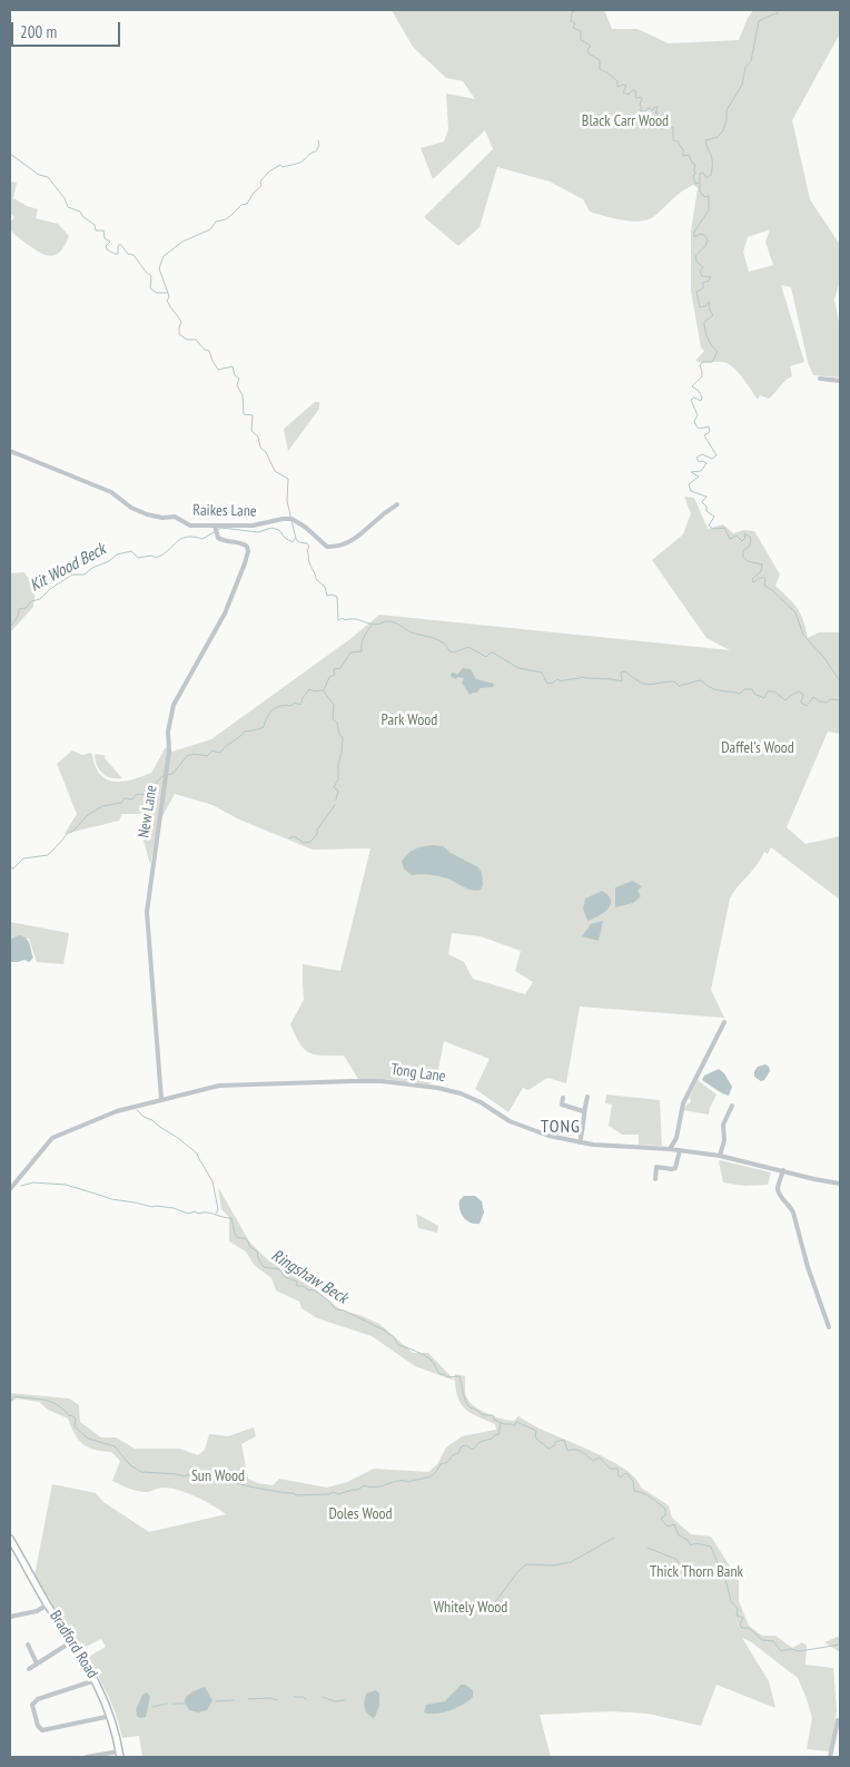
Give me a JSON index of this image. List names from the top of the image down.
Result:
{
  "streets": {
    "main road": ["Bradford Road"],
    "street": ["Raikes Lane", "New Lane", "Tong Lane"]
  },
  "crossings": [
    ["Raikes Lane", "New Lane"],
    ["New Lane", "Tong Lane"]
  ],
  "districts": ["TONG"],
  "water": ["Kit Wood Beck", "Ringshaw Beck"],
  "parks": [
    "Black Carr Wood",
    "Park Wood",
    "Daffel's Wood",
    "Sun Wood",
    "Doles Wood",
    "Thick Thorn Bank",
    "Whitely Wood"
  ],
  "scale_bar": "200 m"
}
